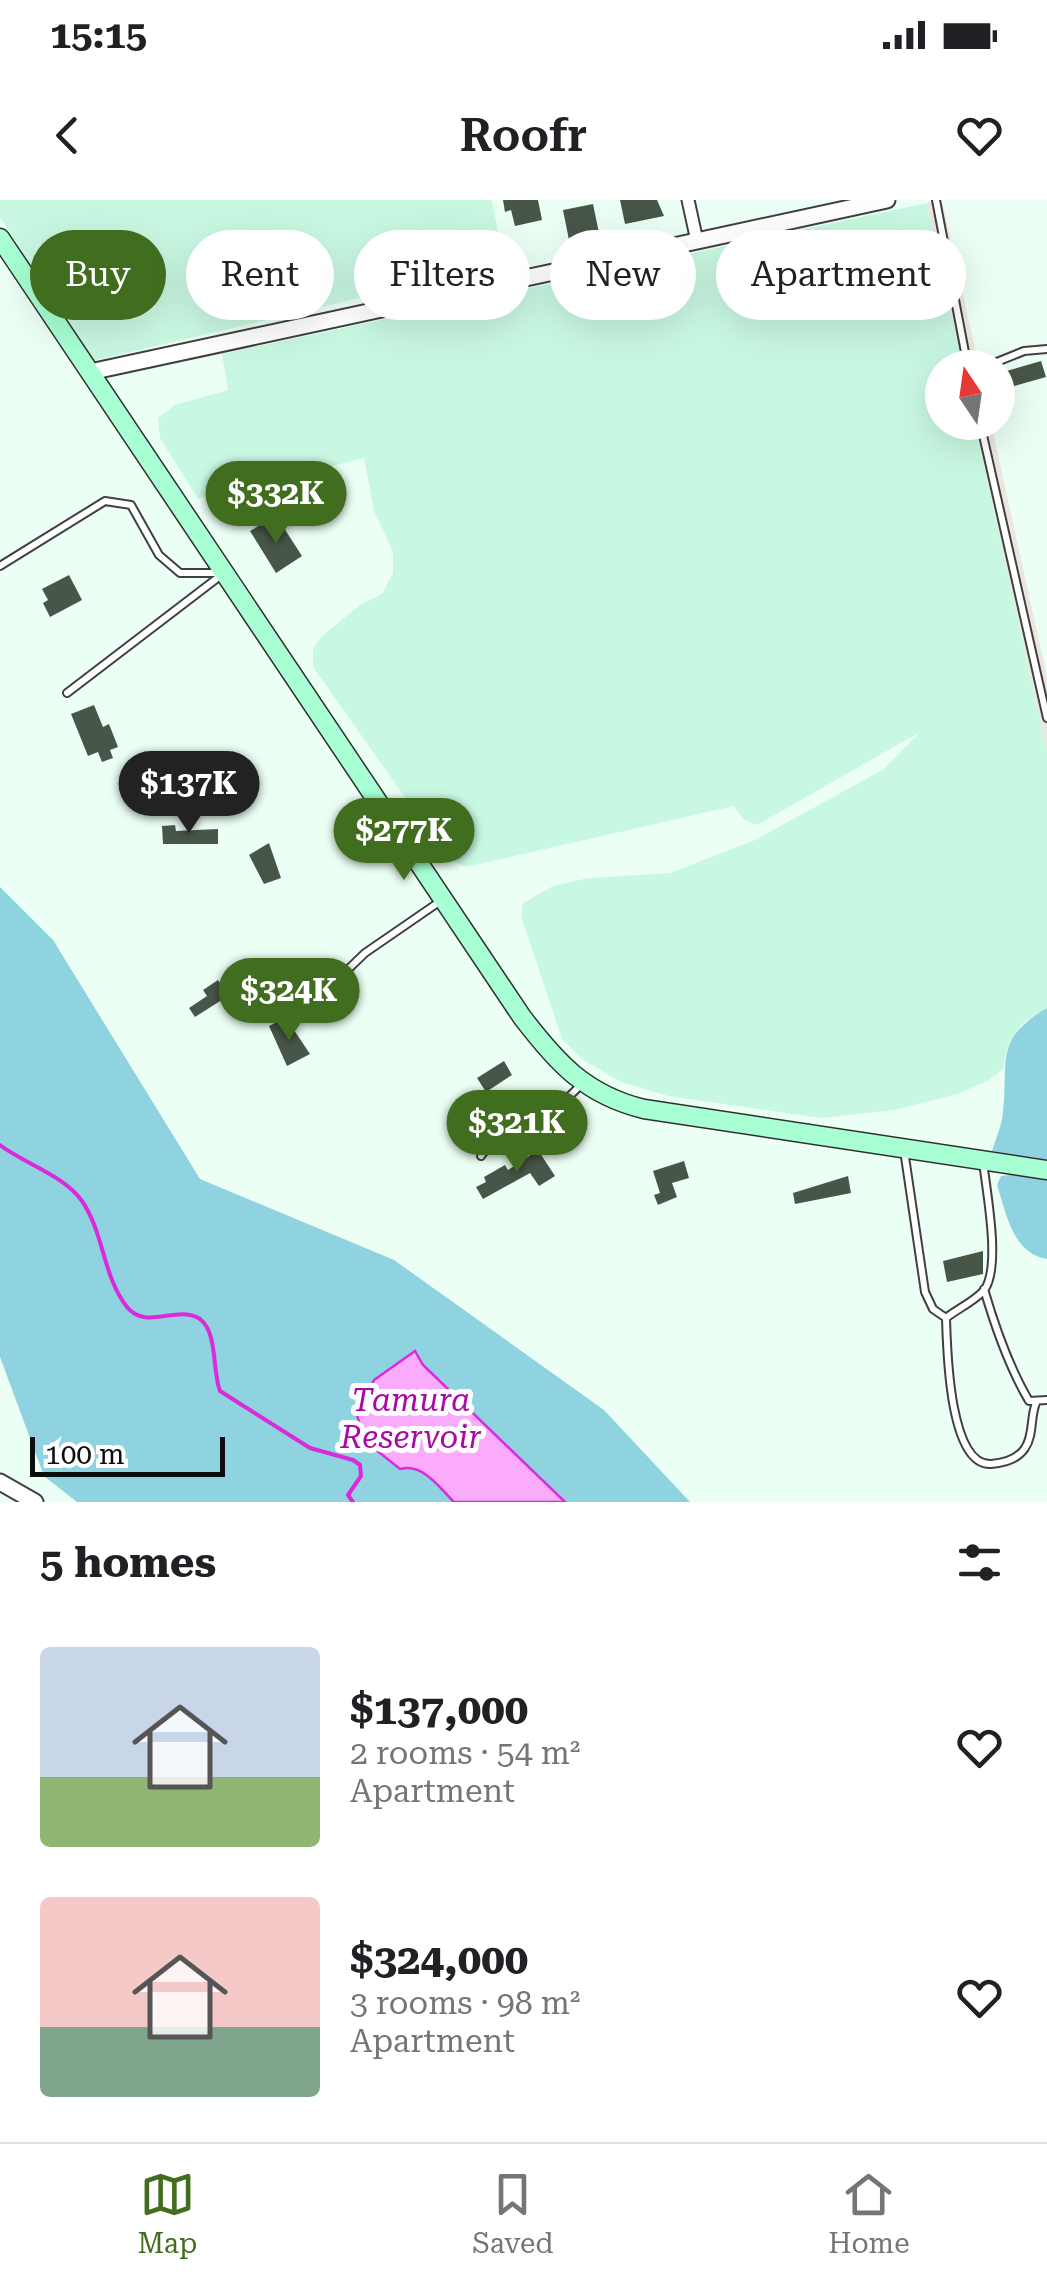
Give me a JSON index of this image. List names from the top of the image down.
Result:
{
  "water": ["Tamura Reservoir"],
  "scale_bar": "100 m",
  "north": "top",
  "page": {
    "status": "15:15",
    "header": "Roofr",
    "chip": [
      "Buy",
      "Rent",
      "Filters",
      "New",
      "Apartment"
    ],
    "price": [
      "$332K",
      "$137K",
      "$277K",
      "$324K",
      "$321K"
    ],
    "scale": "100 m",
    "heading": "5 homes",
    "list": [
      {
        "name": "$137,000",
        "note": "2 rooms · 54 m² · Apartment"
      },
      {
        "name": "$324,000",
        "note": "3 rooms · 98 m² · Apartment"
      }
    ],
    "tabs": ["Map", "Saved", "Home"]
  }
}
